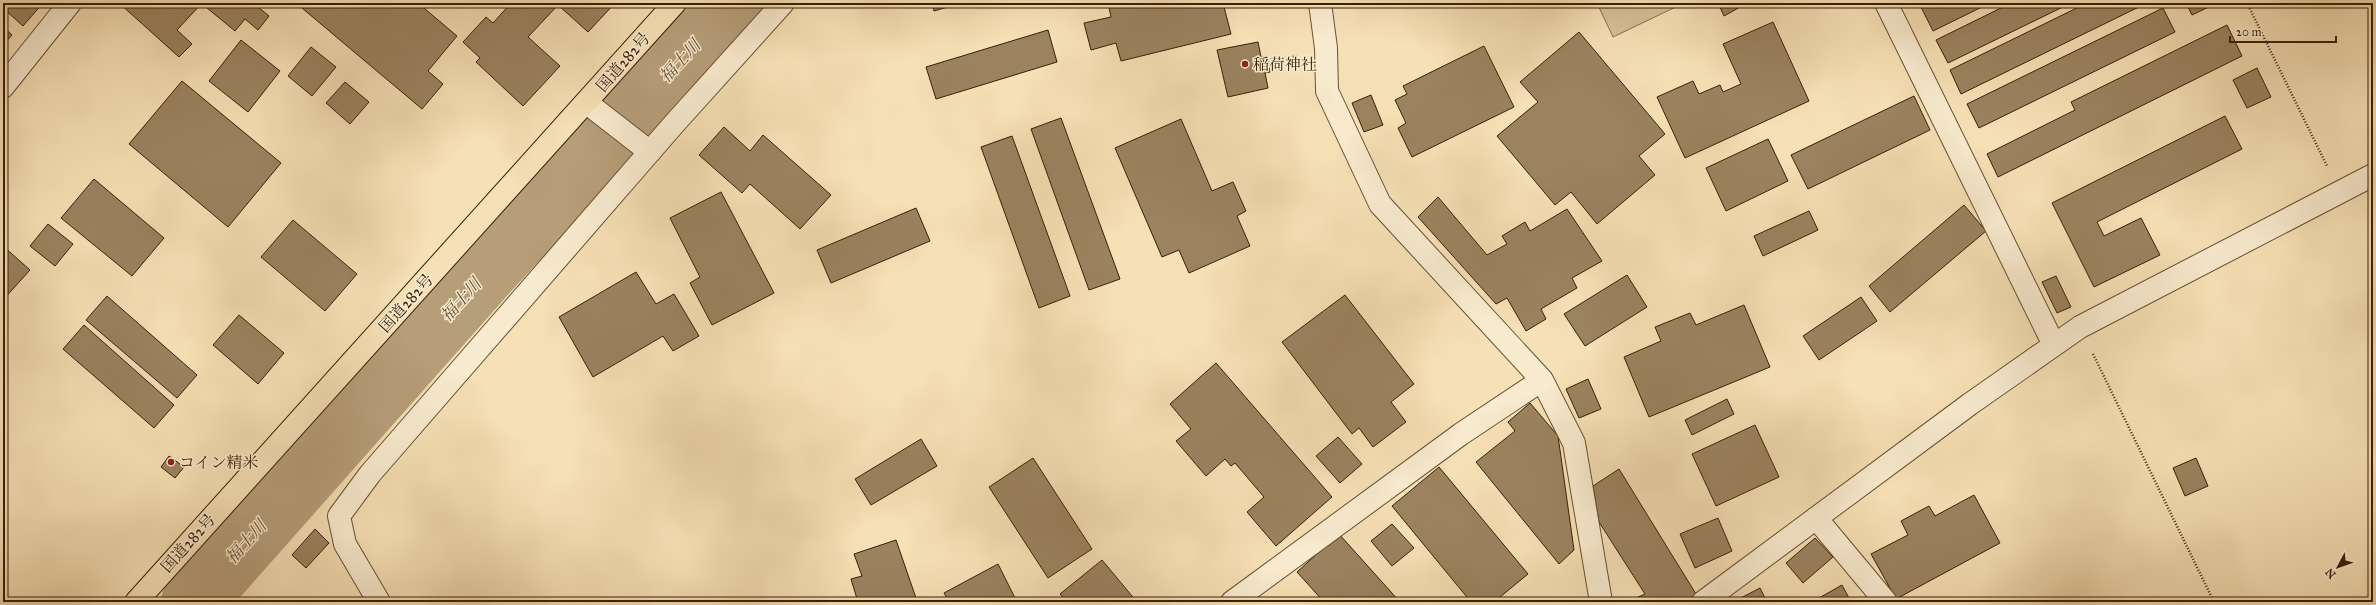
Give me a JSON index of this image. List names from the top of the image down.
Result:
{
  "streets": {
    "highway": ["国道282号"]
  },
  "water": ["福士川"],
  "places": ["稲荷神社", "コイン精米"],
  "scale_bar": "20 m",
  "north": "bottom left"
}
